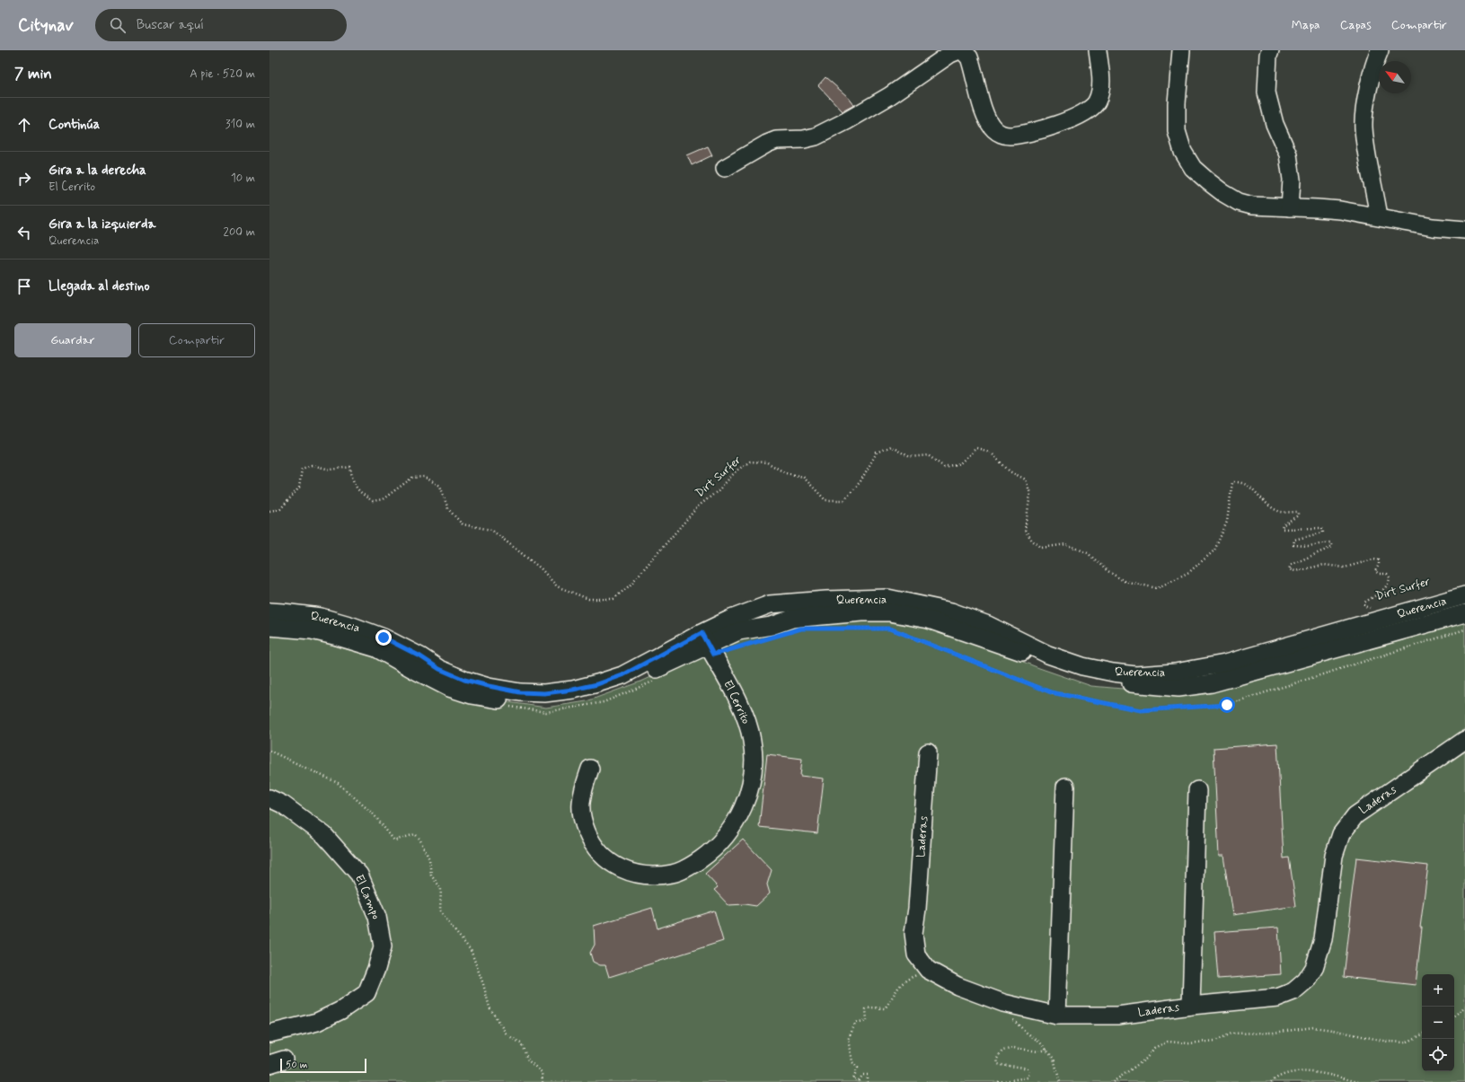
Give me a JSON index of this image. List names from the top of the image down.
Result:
{
  "streets": {
    "street": [
      "Querencia",
      "El Cerrito",
      "Laderas",
      "El Campo"
    ],
    "path": ["Dirt Surfer"]
  },
  "crossings": [
    ["Querencia", "El Cerrito"]
  ],
  "scale_bar": "50 m",
  "north": "top left",
  "page": {
    "header": "Citynav",
    "search": "Buscar aquí",
    "nav": ["Mapa", "Capas", "Compartir"],
    "heading": ["7 min", "A pie · 520 m"],
    "list": [
      ["Continúa", "310 m"],
      ["Gira a la derecha", "El Cerrito", "10 m"],
      ["Gira a la izquierda", "Querencia", "200 m"],
      "Llegada al destino"
    ],
    "buttons": ["Guardar", "Compartir"],
    "map_buttons": ["+", "−"],
    "scale": "50 m"
  }
}
